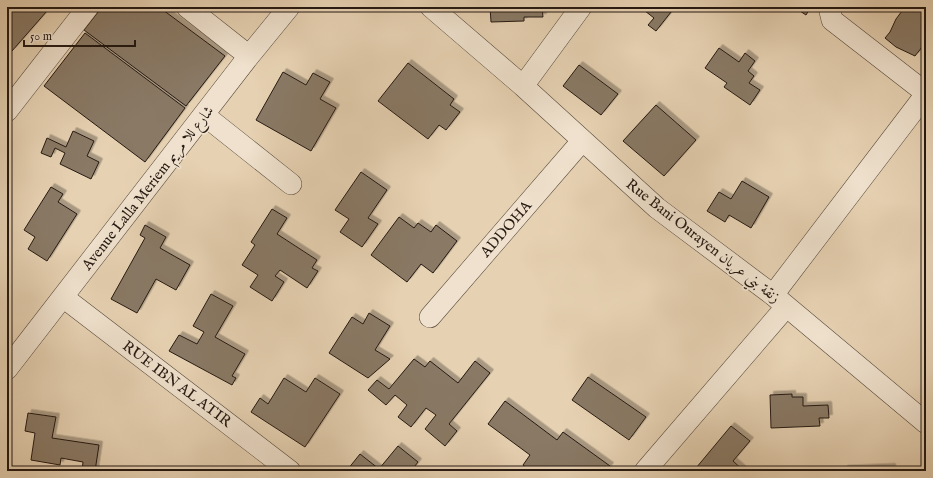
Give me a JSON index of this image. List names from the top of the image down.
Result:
{
  "streets": {
    "street": [
      "Avenue Lalla Meriem شارع للا مريم",
      "ADDOHA",
      "Rue Bani Ourayen زنقة بني عريان",
      "RUE IBN AL ATIR"
    ]
  },
  "crossings": [
    ["Avenue Lalla Meriem شارع للا مريم", "RUE IBN AL ATIR"],
    ["ADDOHA", "Rue Bani Ourayen زنقة بني عريان"]
  ],
  "scale_bar": "50 m"
}
